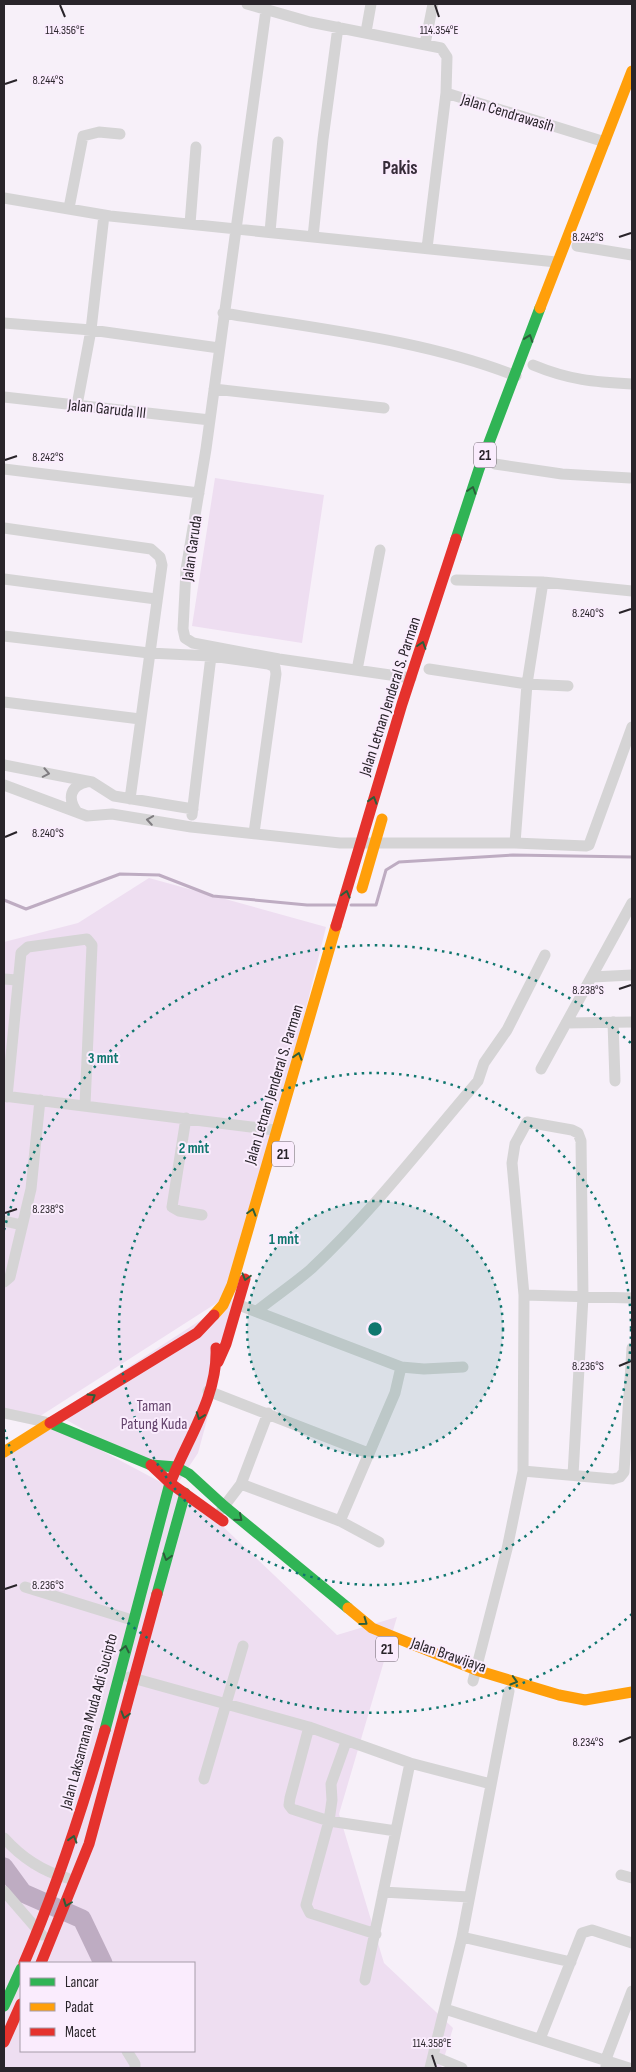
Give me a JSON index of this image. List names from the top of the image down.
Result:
{
  "streets": {
    "main road": [
      "21",
      "Jalan Letnan Jenderal S. Parman",
      "Jalan Brawijaya",
      "Jalan Laksamana Muda Adi Sucipto"
    ],
    "street": ["Jalan Cendrawasih", "Jalan Garuda III", "Jalan Garuda"]
  },
  "crossings": [
    ["Jalan Cendrawasih", "Jalan Garuda"],
    ["Jalan Cendrawasih", "Jalan Letnan Jenderal S. Parman"],
    ["Jalan Garuda III", "Jalan Garuda"],
    ["21", "Jalan Letnan Jenderal S. Parman"],
    ["21", "Jalan Brawijaya"],
    ["21", "Jalan Laksamana Muda Adi Sucipto"],
    ["Jalan Garuda", "Jalan Letnan Jenderal S. Parman"]
  ],
  "districts": ["Pakis"],
  "parks": ["Taman Patung Kuda"],
  "legend": ["Lancar", "Padat", "Macet"],
  "coordinates": [
    "114.356°E",
    "114.354°E",
    "8.244°S",
    "8.242°S",
    "8.240°S",
    "8.238°S",
    "8.236°S",
    "8.234°S",
    "114.358°E"
  ],
  "rings": ["3 mnt", "2 mnt", "1 mnt"]
}
